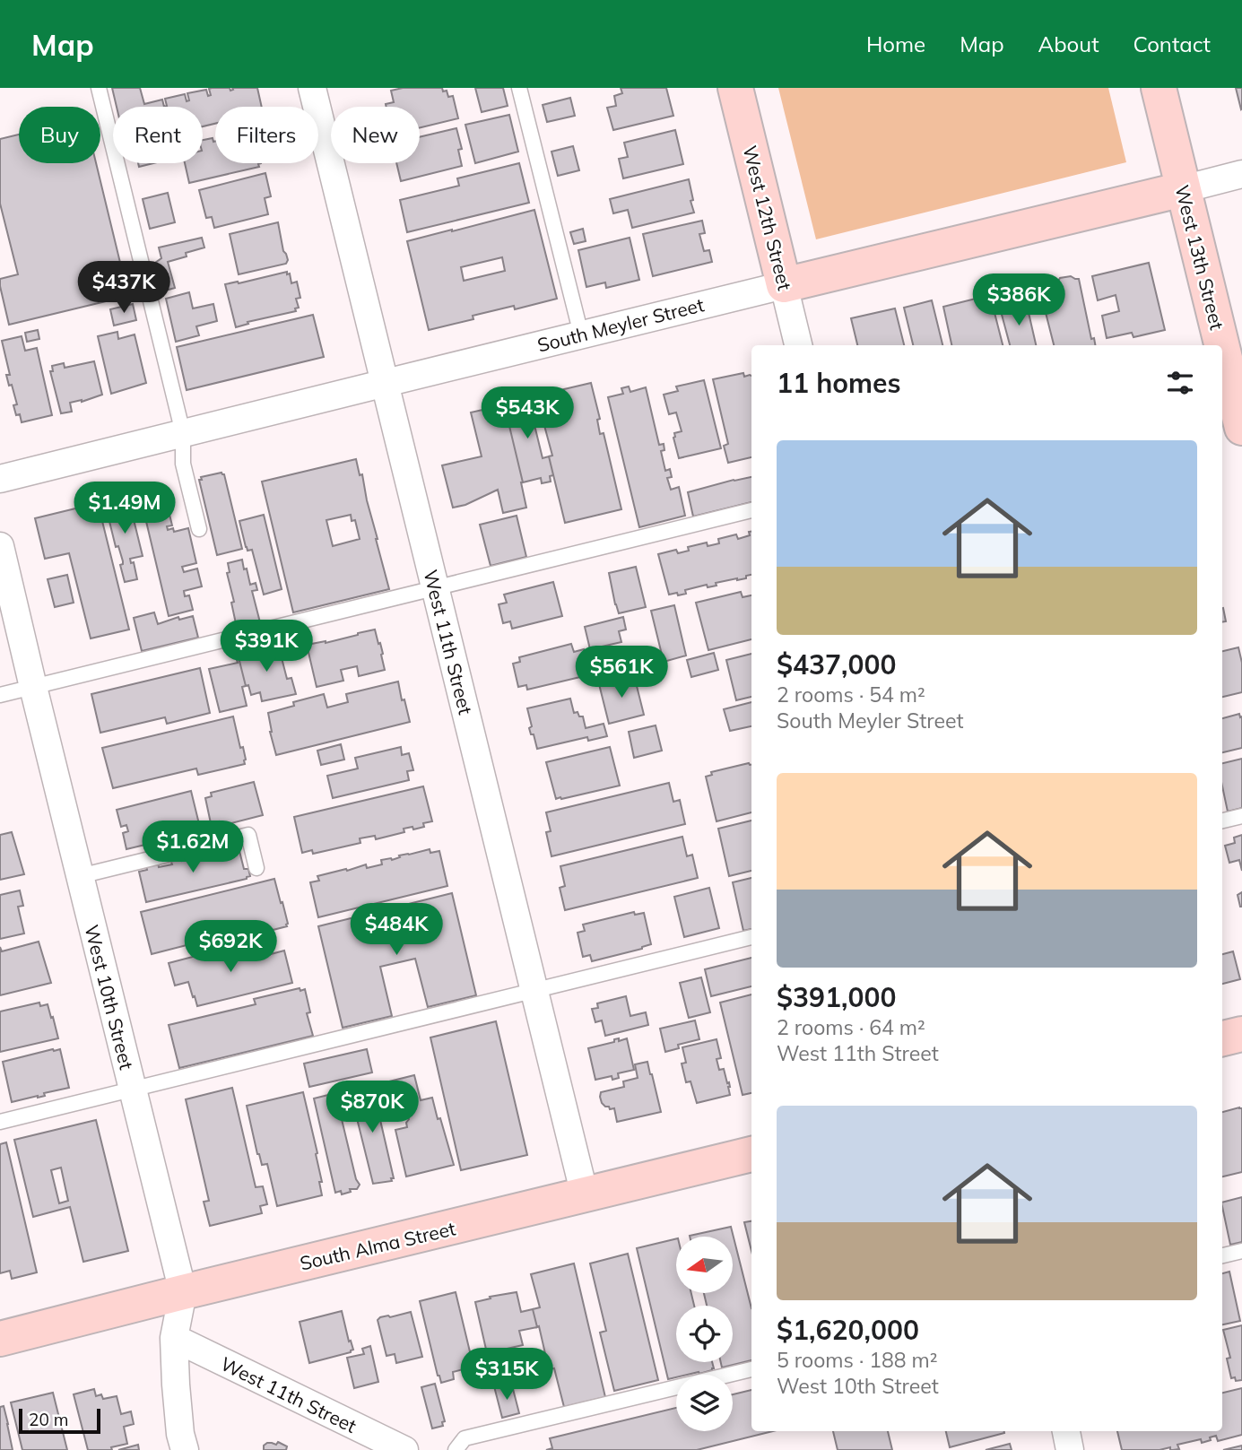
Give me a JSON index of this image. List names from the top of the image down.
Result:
{
  "streets": {
    "street": [
      "West 12th Street",
      "West 13th Street",
      "South Meyler Street",
      "West 11th Street",
      "West 10th Street",
      "South Alma Street"
    ]
  },
  "crossings": [
    ["West 12th Street", "South Meyler Street"],
    ["West 13th Street", "South Meyler Street"],
    ["South Meyler Street", "West 11th Street"],
    ["West 11th Street", "West 10th Street"],
    ["West 11th Street", "South Alma Street"],
    ["West 10th Street", "South Alma Street"]
  ],
  "scale_bar": "20 m",
  "north": "left",
  "page": {
    "header": "Map",
    "nav": [
      "Home",
      "Map",
      "About",
      "Contact"
    ],
    "chip": [
      "Buy",
      "Rent",
      "Filters",
      "New"
    ],
    "price": [
      "$437K",
      "$386K",
      "$543K",
      "$1.49M",
      "$391K",
      "$561K",
      "$1.62M",
      "$484K",
      "$692K",
      "$870K",
      "$315K"
    ],
    "heading": "11 homes",
    "list": [
      {
        "name": "$437,000",
        "note": "2 rooms · 54 m² · South Meyler Street"
      },
      {
        "name": "$391,000",
        "note": "2 rooms · 64 m² · West 11th Street"
      },
      {
        "name": "$1,620,000",
        "note": "5 rooms · 188 m² · West 10th Street"
      }
    ],
    "scale": "20 m"
  }
}
